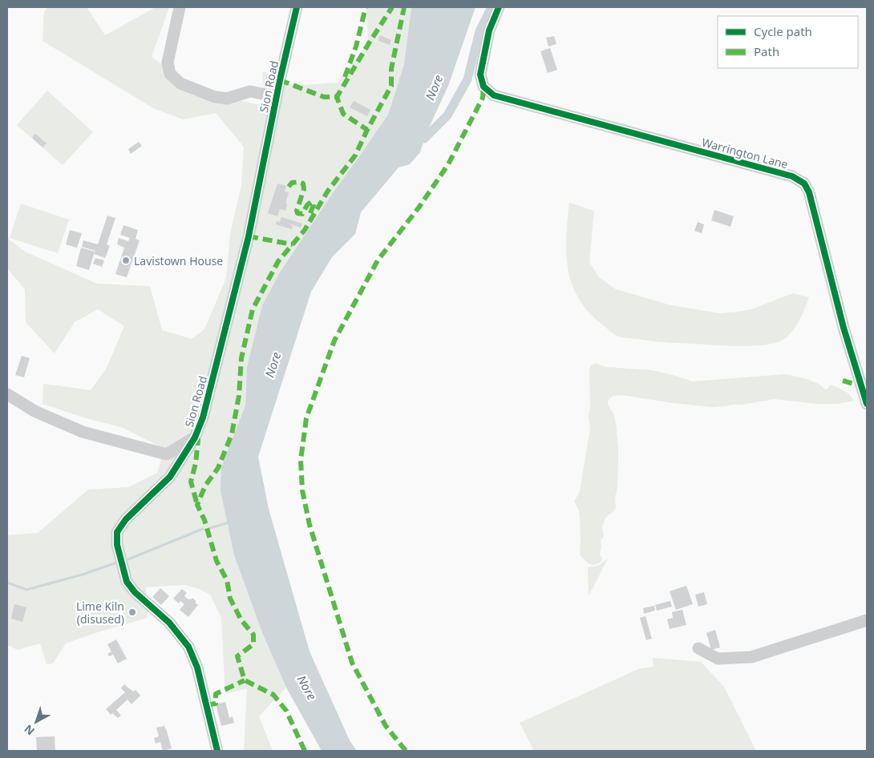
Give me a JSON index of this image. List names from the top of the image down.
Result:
{
  "streets": {
    "street": ["Sion Road", "Warrington Lane"]
  },
  "water": ["Nore"],
  "places": ["Lavistown House", "Lime Kiln (disused)"],
  "legend": ["Cycle path", "Path"],
  "north": "bottom left"
}
